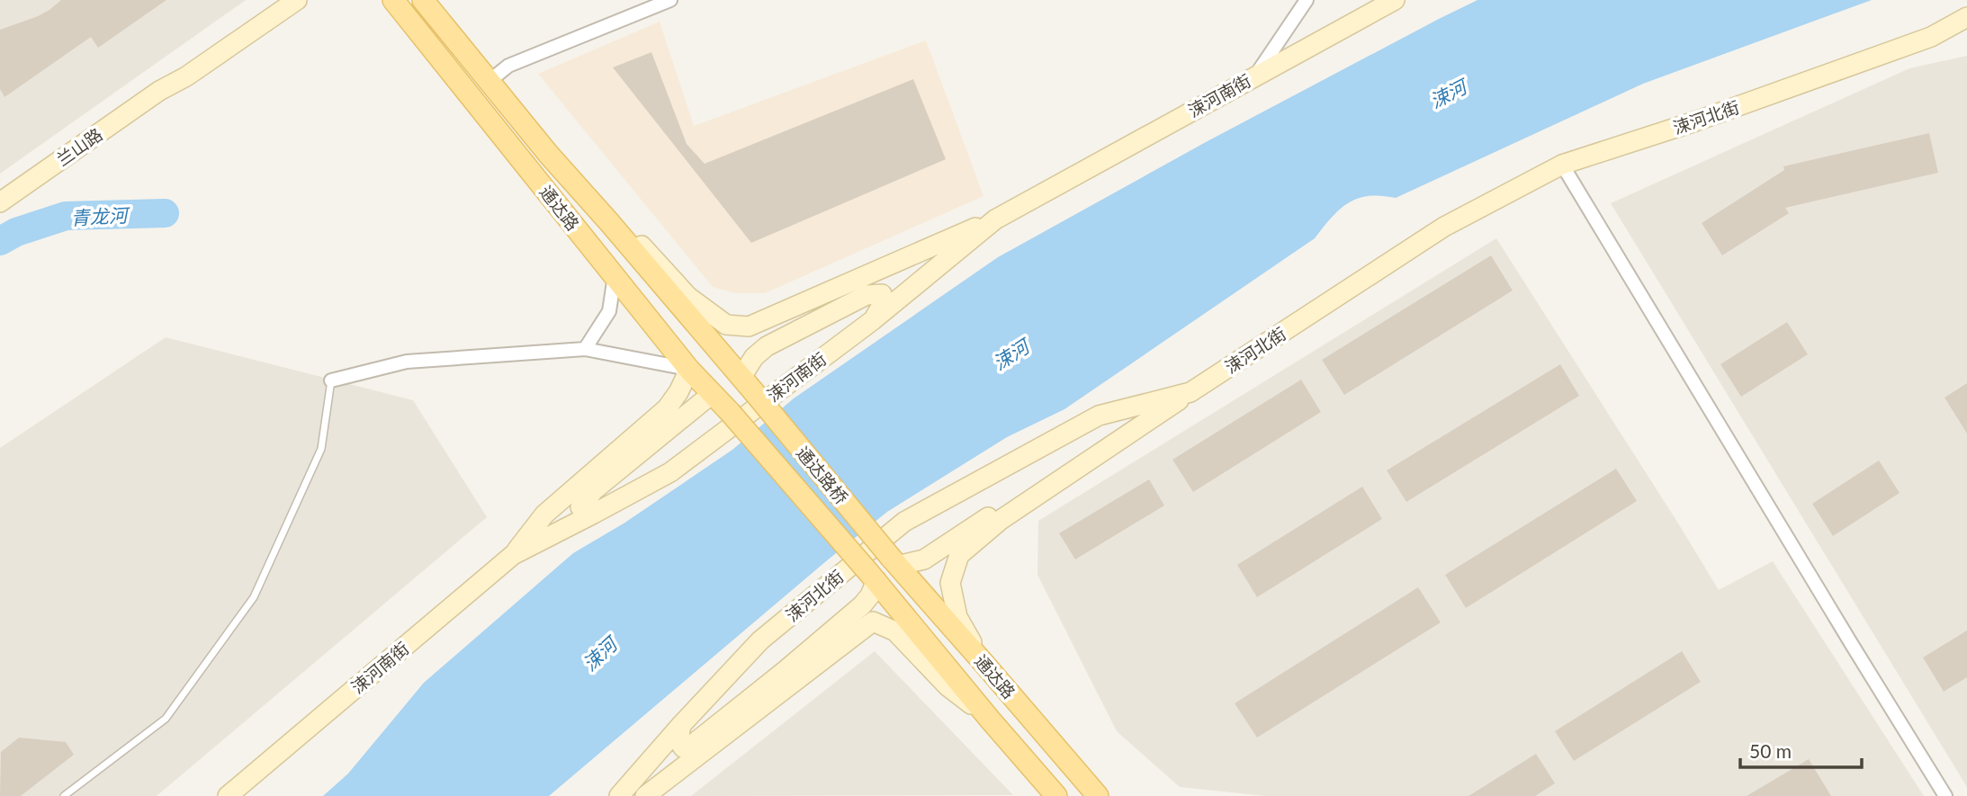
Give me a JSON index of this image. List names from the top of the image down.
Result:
{
  "streets": {
    "main road": [
      "涑河南街",
      "涑河北街",
      "兰山路",
      "通达路",
      "通达路桥"
    ]
  },
  "crossings": [
    ["通达路", "通达路桥"]
  ],
  "water": ["涑河", "青龙河"],
  "scale_bar": "50 m"
}
